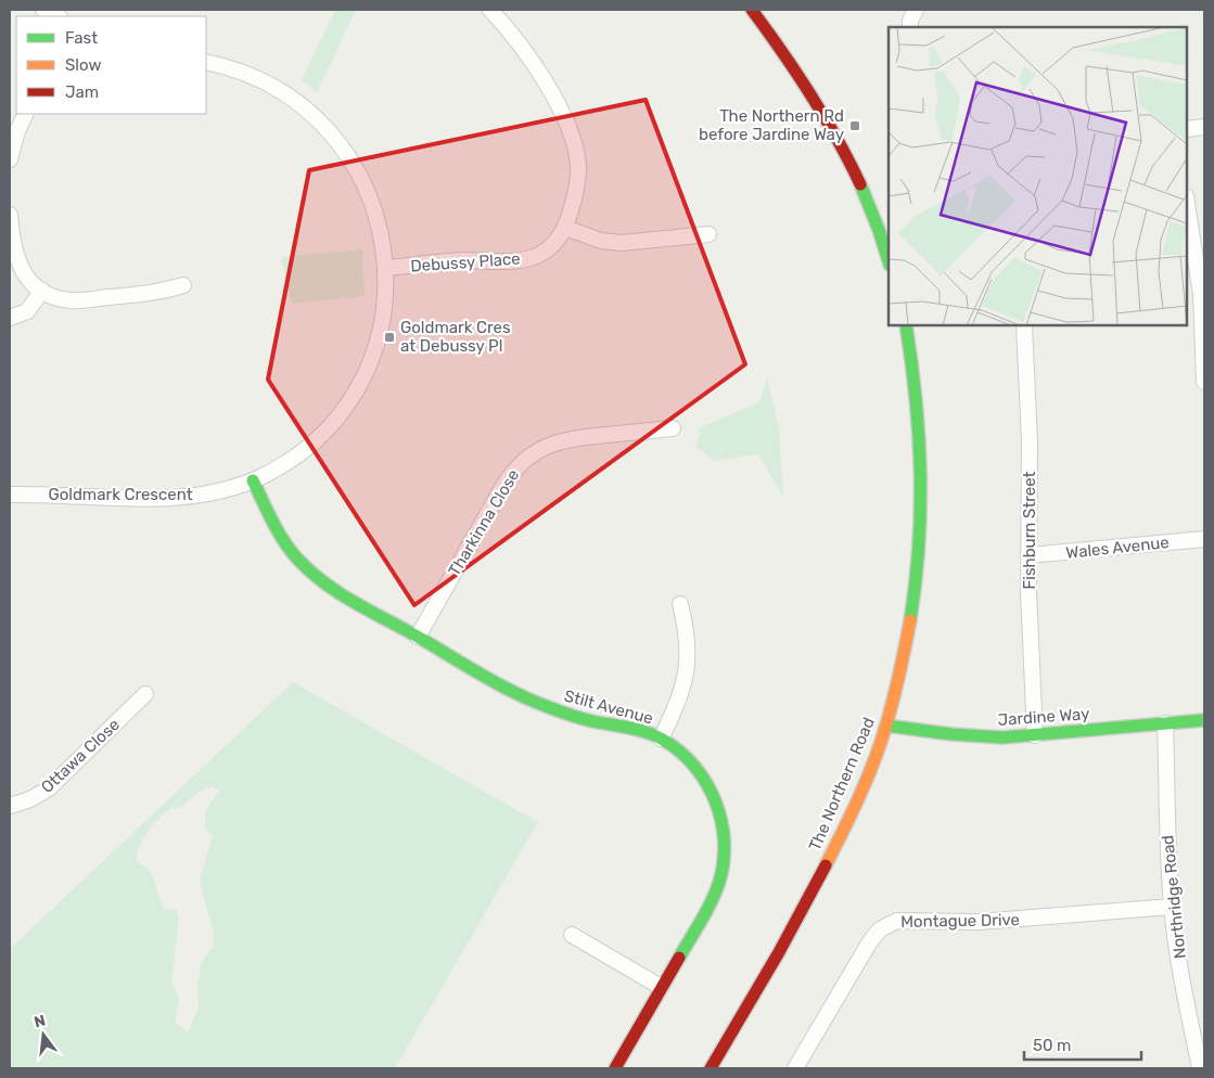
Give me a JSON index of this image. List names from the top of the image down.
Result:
{
  "streets": {
    "main road": ["Stilt Avenue", "Jardine Way", "The Northern Road"],
    "street": [
      "Debussy Place",
      "Goldmark Crescent",
      "Tharkinna Close",
      "Fishburn Street",
      "Wales Avenue",
      "Ottawa Close",
      "Northridge Road",
      "Montague Drive"
    ]
  },
  "crossings": [
    ["Debussy Place", "Goldmark Crescent"],
    ["Goldmark Crescent", "Stilt Avenue"],
    ["Tharkinna Close", "Stilt Avenue"],
    ["Fishburn Street", "Wales Avenue"],
    ["Fishburn Street", "Jardine Way"],
    ["Jardine Way", "The Northern Road"],
    ["Jardine Way", "Northridge Road"],
    ["Northridge Road", "Montague Drive"]
  ],
  "places": {
    "transit": ["The Northern Rd before Jardine Way", "Goldmark Cres at Debussy Pl"]
  },
  "legend": ["Fast", "Slow", "Jam"],
  "scale_bar": "50 m",
  "north": "top"
}
